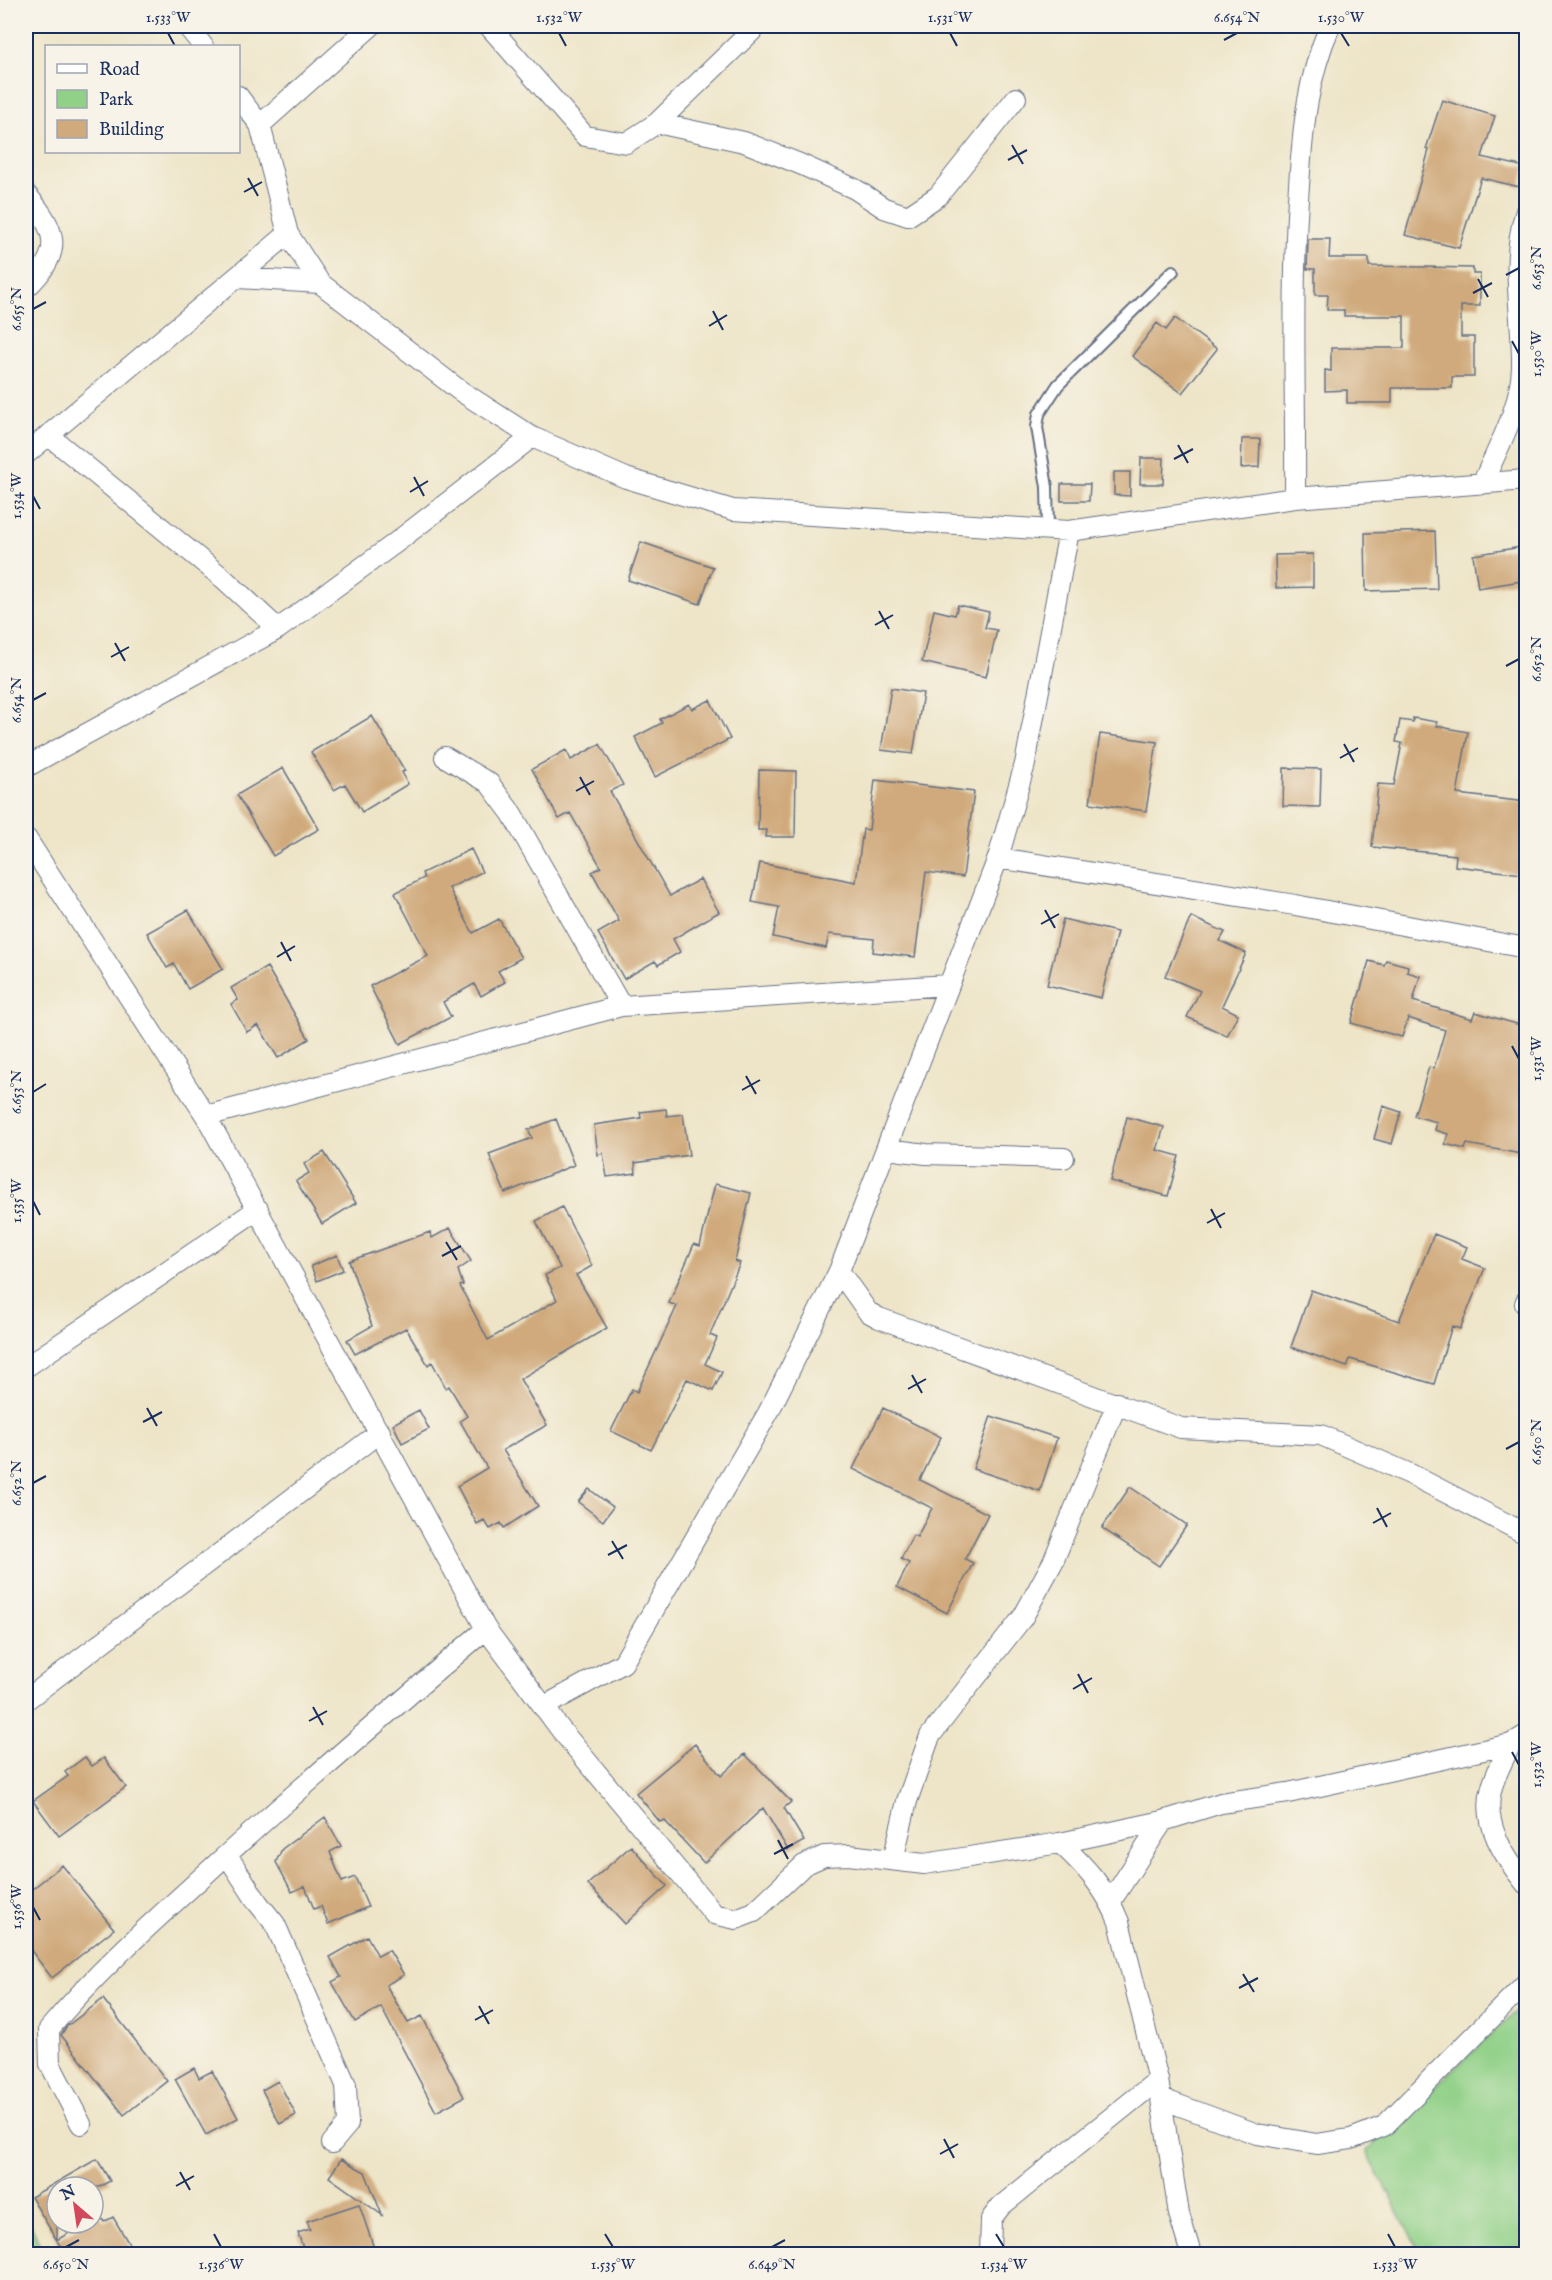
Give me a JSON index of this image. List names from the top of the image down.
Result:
{
  "legend": ["Road", "Park", "Building"],
  "north": "top left",
  "coordinates": [
    "1.533°W",
    "1.532°W",
    "1.531°W",
    "6.654°N",
    "1.530°W",
    "6.653°N",
    "6.655°N",
    "1.534°W",
    "6.652°N",
    "1.535°W",
    "6.650°N",
    "1.536°W",
    "6.649°N"
  ]
}
